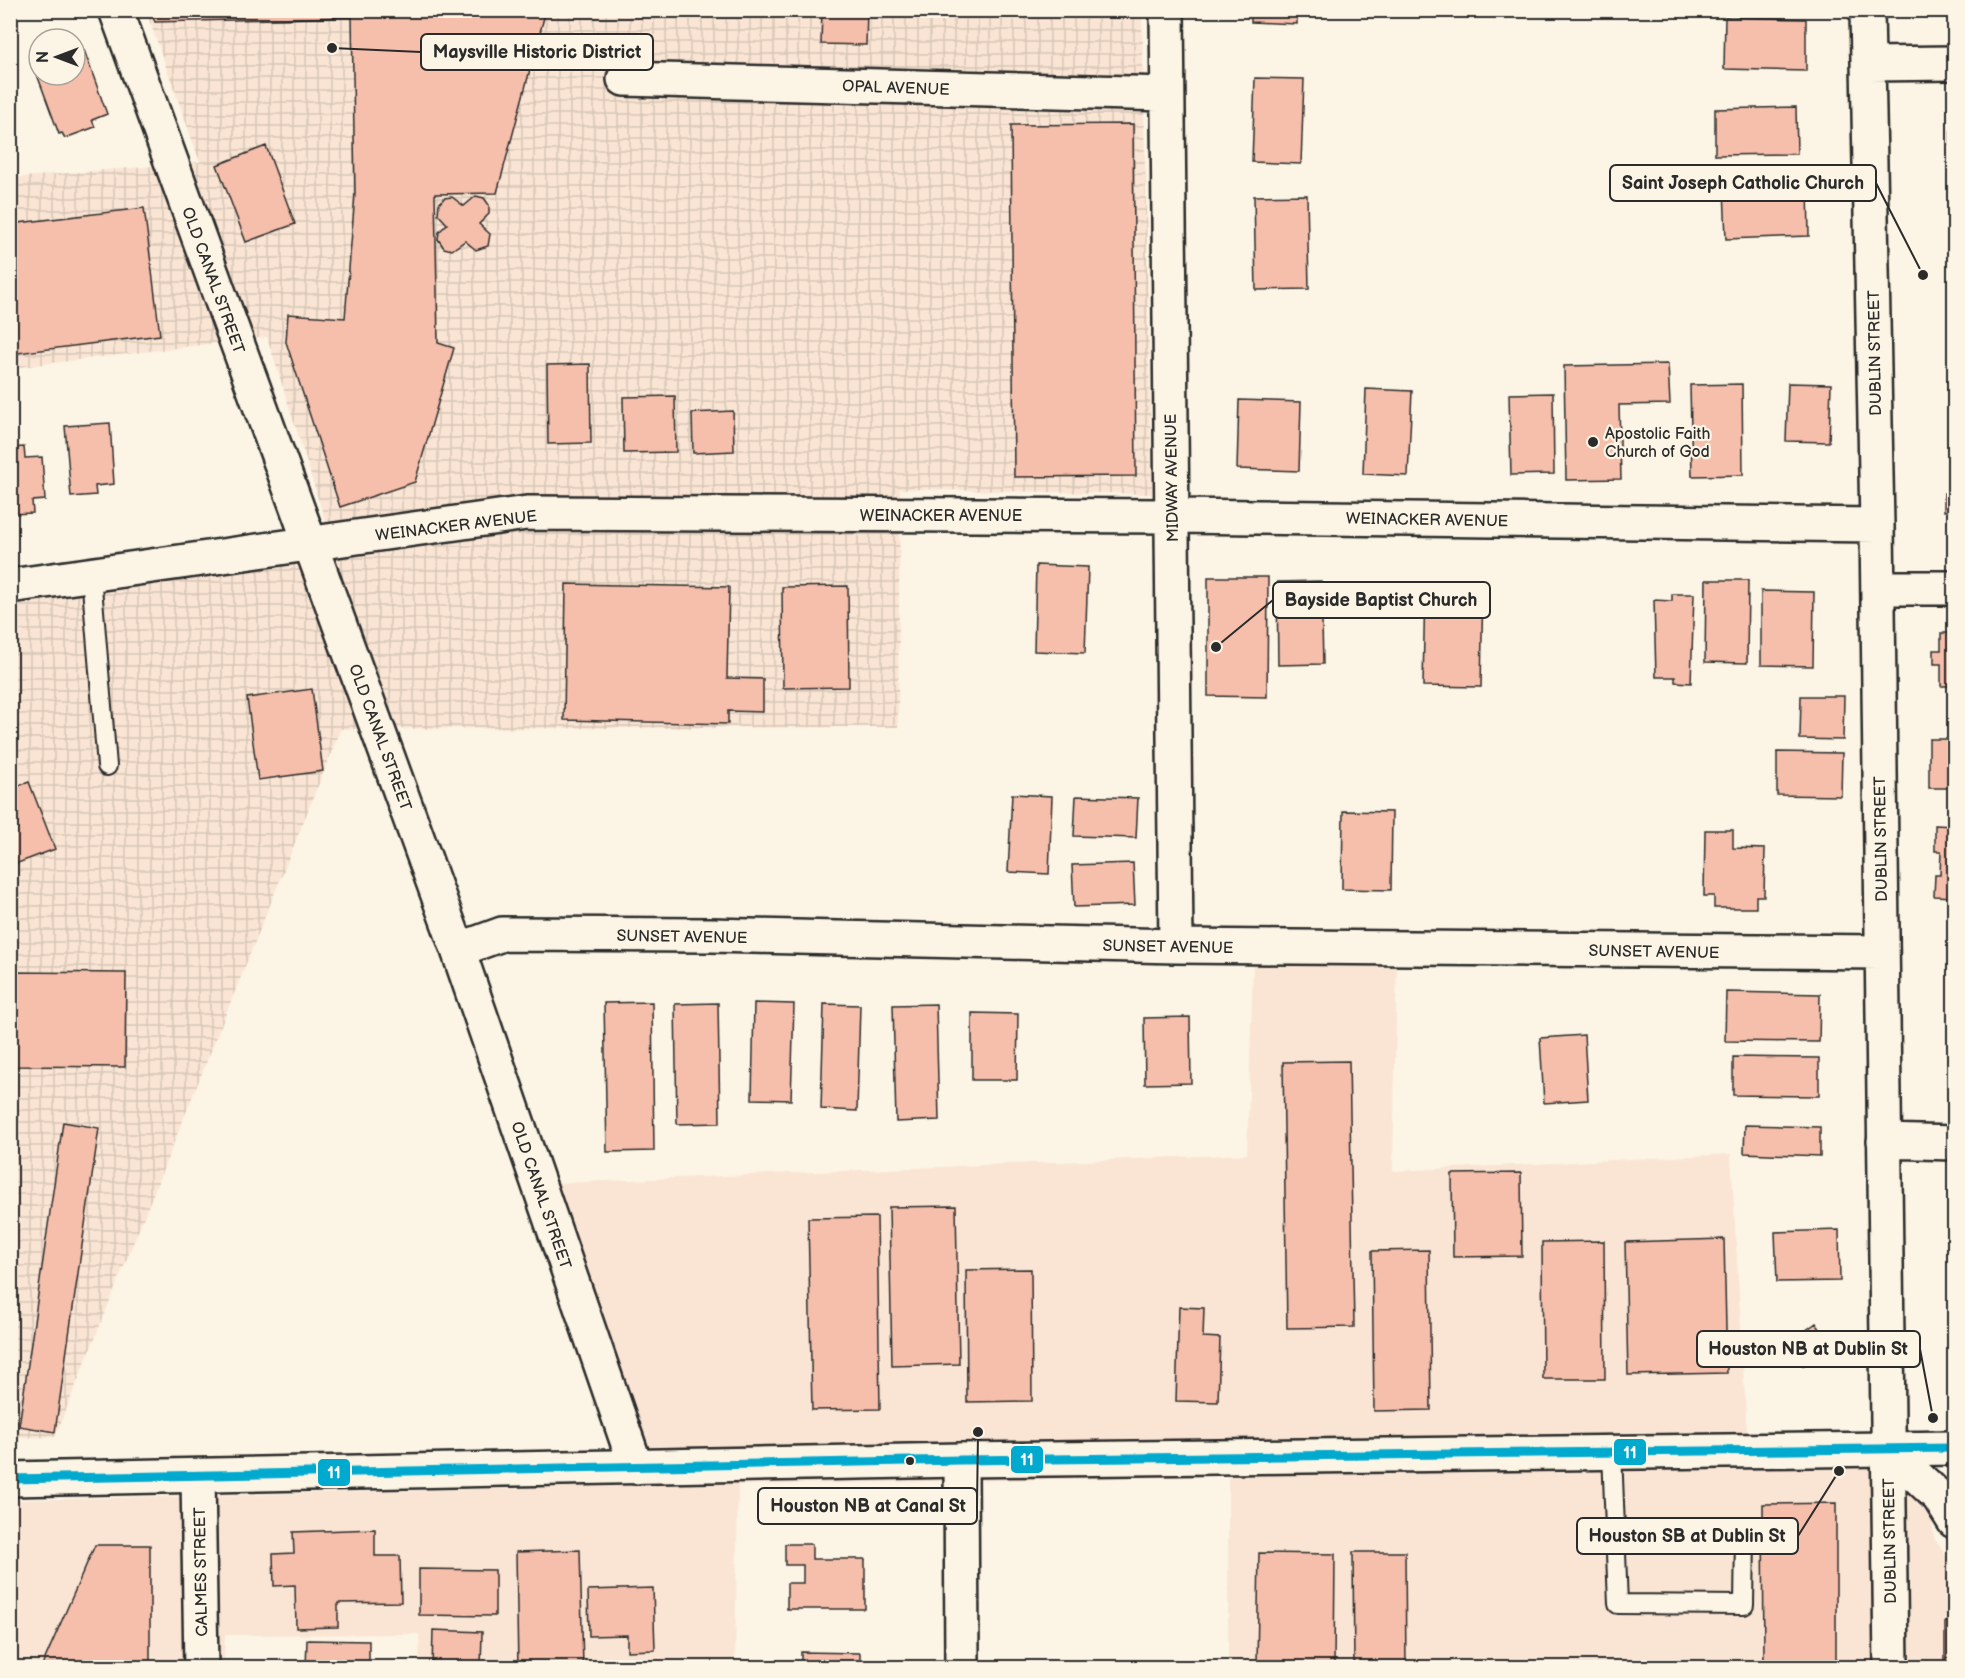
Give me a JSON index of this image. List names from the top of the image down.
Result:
{
  "streets": {
    "street": [
      "OPAL AVENUE",
      "OLD CANAL STREET",
      "DUBLIN STREET",
      "MIDWAY AVENUE",
      "WEINACKER AVENUE",
      "SUNSET AVENUE",
      "CALMES STREET"
    ]
  },
  "crossings": [
    ["OPAL AVENUE", "MIDWAY AVENUE"],
    ["OLD CANAL STREET", "WEINACKER AVENUE"],
    ["OLD CANAL STREET", "SUNSET AVENUE"],
    ["DUBLIN STREET", "WEINACKER AVENUE"],
    ["DUBLIN STREET", "SUNSET AVENUE"],
    ["MIDWAY AVENUE", "WEINACKER AVENUE"],
    ["MIDWAY AVENUE", "SUNSET AVENUE"]
  ],
  "places": [
    "Maysville Historic District",
    "Saint Joseph Catholic Church",
    "Apostolic Faith Church of God",
    "Bayside Baptist Church",
    "Houston NB at Dublin St",
    "Houston NB at Canal St",
    "Houston SB at Dublin St"
  ],
  "lines": ["transit line 11"],
  "north": "left"
}
